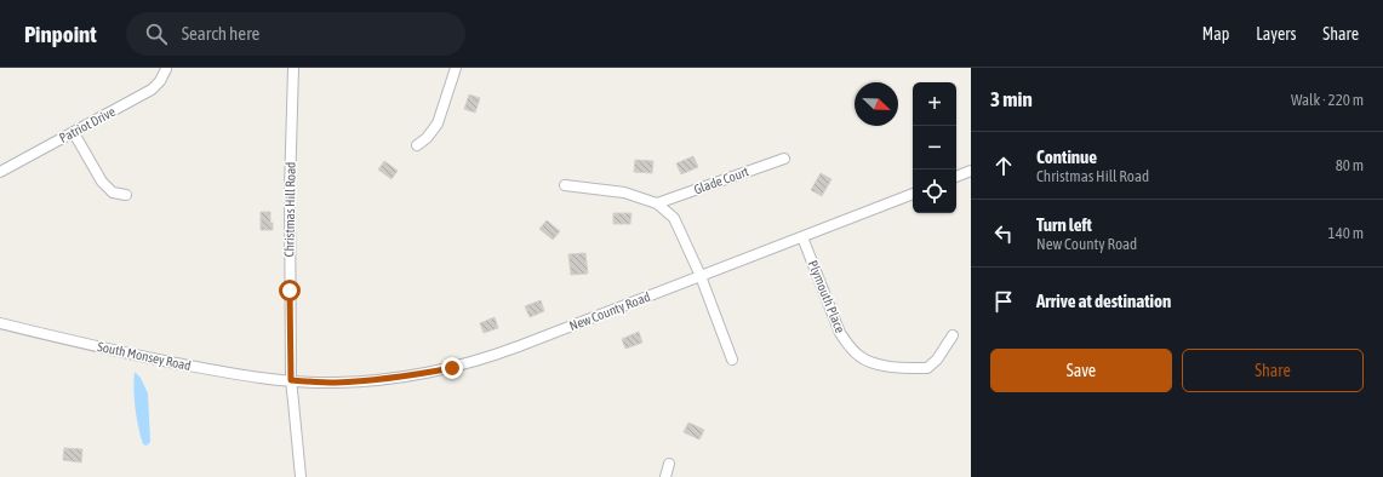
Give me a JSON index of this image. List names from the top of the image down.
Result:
{
  "streets": {
    "street": [
      "Patriot Drive",
      "Glade Court",
      "Christmas Hill Road",
      "Plymouth Place",
      "New County Road",
      "South Monsey Road"
    ]
  },
  "crossings": [
    ["Christmas Hill Road", "New County Road"],
    ["Christmas Hill Road", "South Monsey Road"],
    ["Plymouth Place", "New County Road"],
    ["New County Road", "South Monsey Road"]
  ],
  "north": "bottom right",
  "page": {
    "header": "Pinpoint",
    "search": "Search here",
    "nav": ["Map", "Layers", "Share"],
    "heading": ["3 min", "Walk · 220 m"],
    "map_buttons": ["+", "−"],
    "list": [
      ["Continue", "Christmas Hill Road", "80 m"],
      ["Turn left", "New County Road", "140 m"],
      "Arrive at destination"
    ],
    "buttons": ["Save", "Share"]
  }
}
